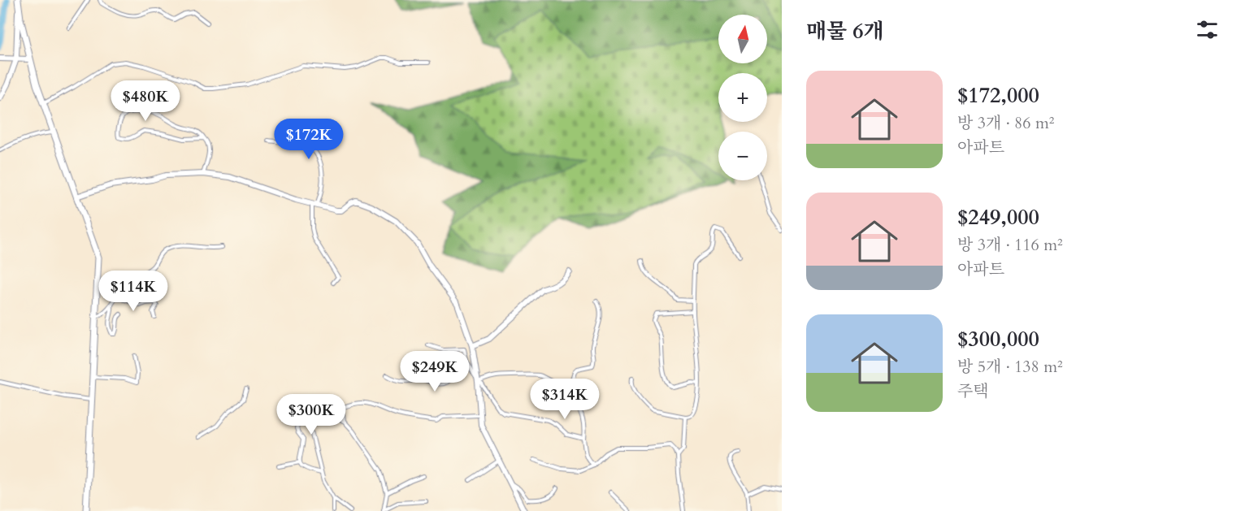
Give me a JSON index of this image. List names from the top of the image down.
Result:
{
  "north": "top",
  "page": {
    "heading": "매물 6개",
    "map_buttons": ["+", "−"],
    "list": [
      {
        "name": "$172,000",
        "note": "방 3개 · 86 m² · 아파트"
      },
      {
        "name": "$249,000",
        "note": "방 3개 · 116 m² · 아파트"
      },
      {
        "name": "$300,000",
        "note": "방 5개 · 138 m² · 주택"
      }
    ],
    "price": [
      "$480K",
      "$172K",
      "$114K",
      "$249K",
      "$314K",
      "$300K"
    ]
  }
}
